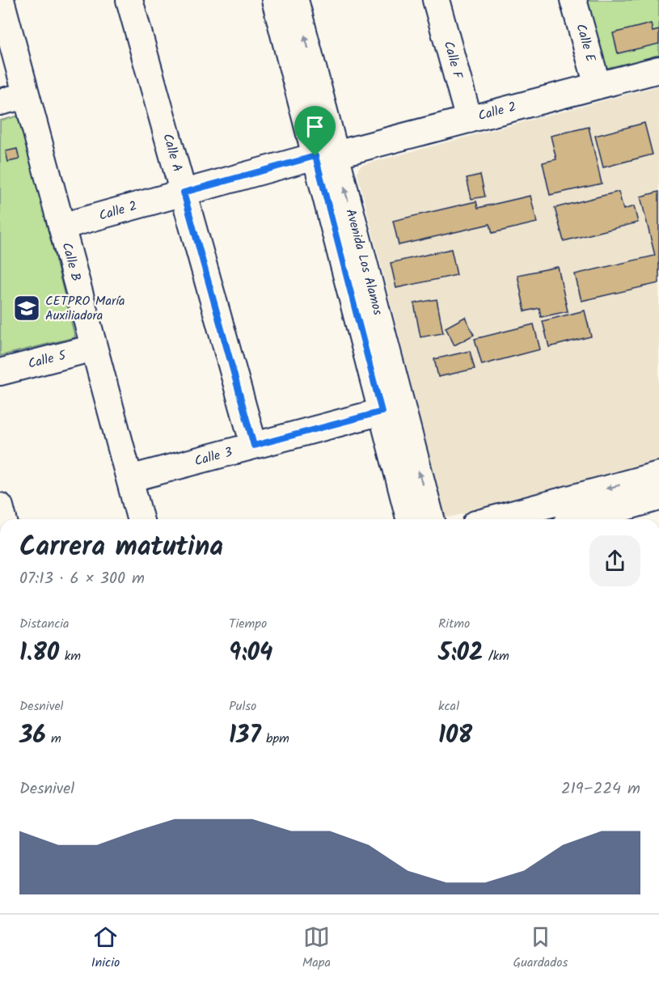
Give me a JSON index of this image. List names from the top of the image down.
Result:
{
  "streets": {
    "street": [
      "Calle E",
      "Calle F",
      "Calle 2",
      "Calle A",
      "Calle B",
      "Avenida Los Alamos",
      "Calle 5",
      "Calle 3"
    ]
  },
  "crossings": [
    ["Calle E", "Calle 2"],
    ["Calle F", "Calle 2"],
    ["Calle 2", "Calle A"],
    ["Calle 2", "Calle B"],
    ["Calle 2", "Avenida Los Alamos"],
    ["Calle A", "Calle 3"],
    ["Calle B", "Calle 5"],
    ["Calle B", "Calle 3"],
    ["Avenida Los Alamos", "Calle 3"]
  ],
  "places": {
    "school or university": ["CETPRO María Auxiliadora"]
  },
  "page": {
    "heading": ["Carrera matutina", "07:13 · 6 × 300 m"],
    "stats": [
      ["Distancia", "1.80 km"],
      ["Tiempo", "9:04"],
      ["Ritmo", "5:02 /km"],
      ["Desnivel", "36 m"],
      ["Pulso", "137 bpm"],
      ["kcal", "108"]
    ],
    "chart": ["Desnivel", "219–224 m"],
    "tabs": ["Inicio", "Mapa", "Guardados"]
  }
}
